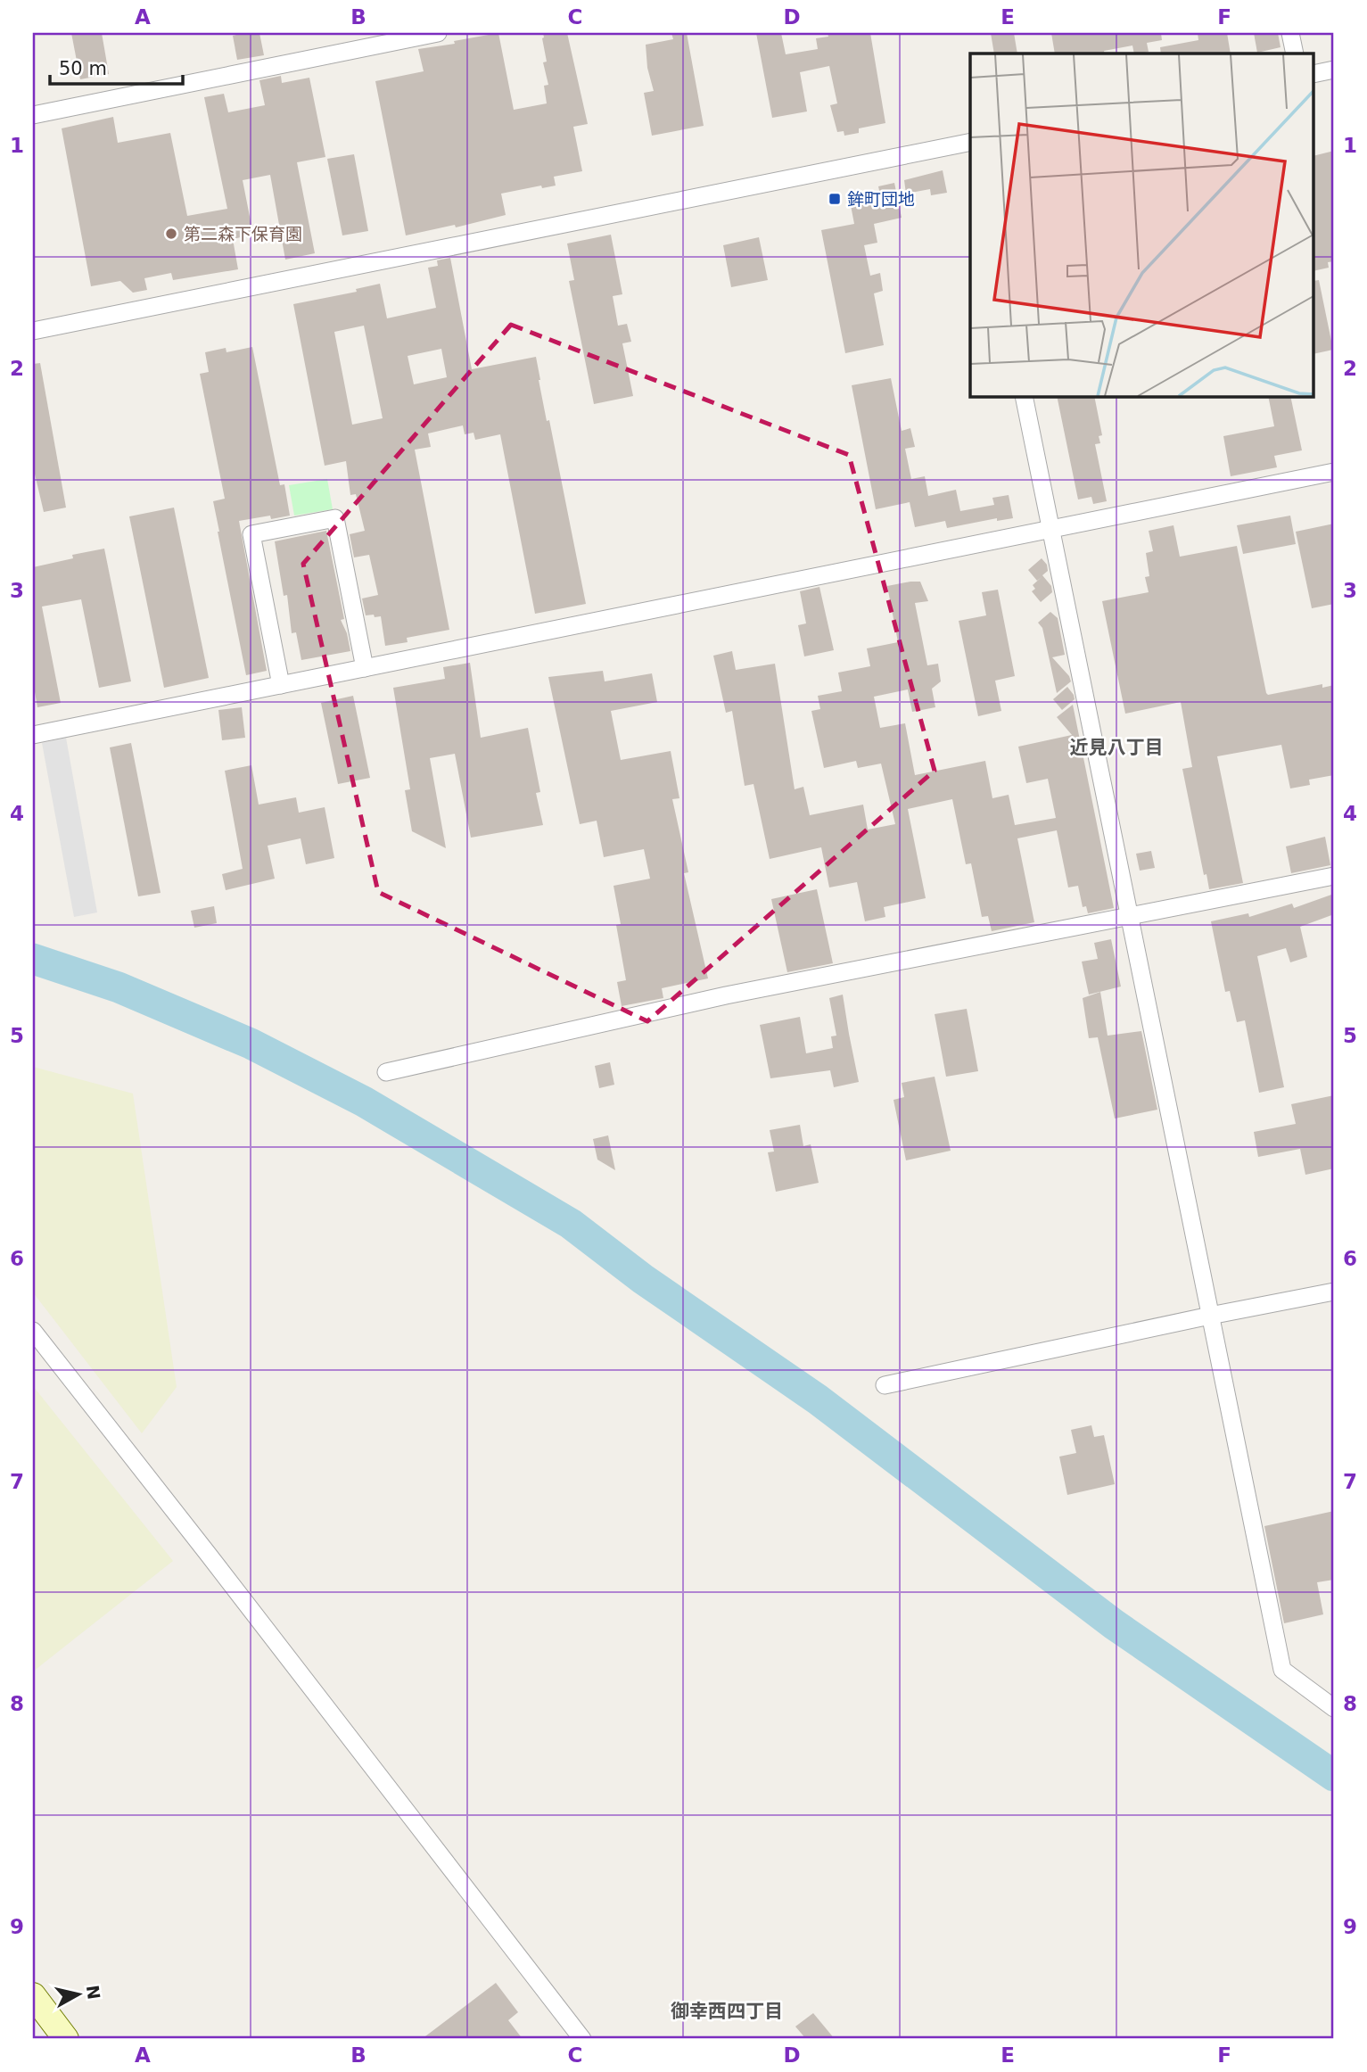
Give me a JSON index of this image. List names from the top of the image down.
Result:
{
  "districts": ["近見八丁目", "御幸西四丁目"],
  "places": {
    "transit": ["鉾町団地"],
    "other": ["第二森下保育園"]
  },
  "scale_bar": "50 m",
  "north": "right",
  "grid": {
    "columns": [
      "A",
      "B",
      "C",
      "D",
      "E",
      "F"
    ],
    "rows": [
      "1",
      "2",
      "3",
      "4",
      "5",
      "6",
      "7",
      "8",
      "9"
    ]
  }
}
